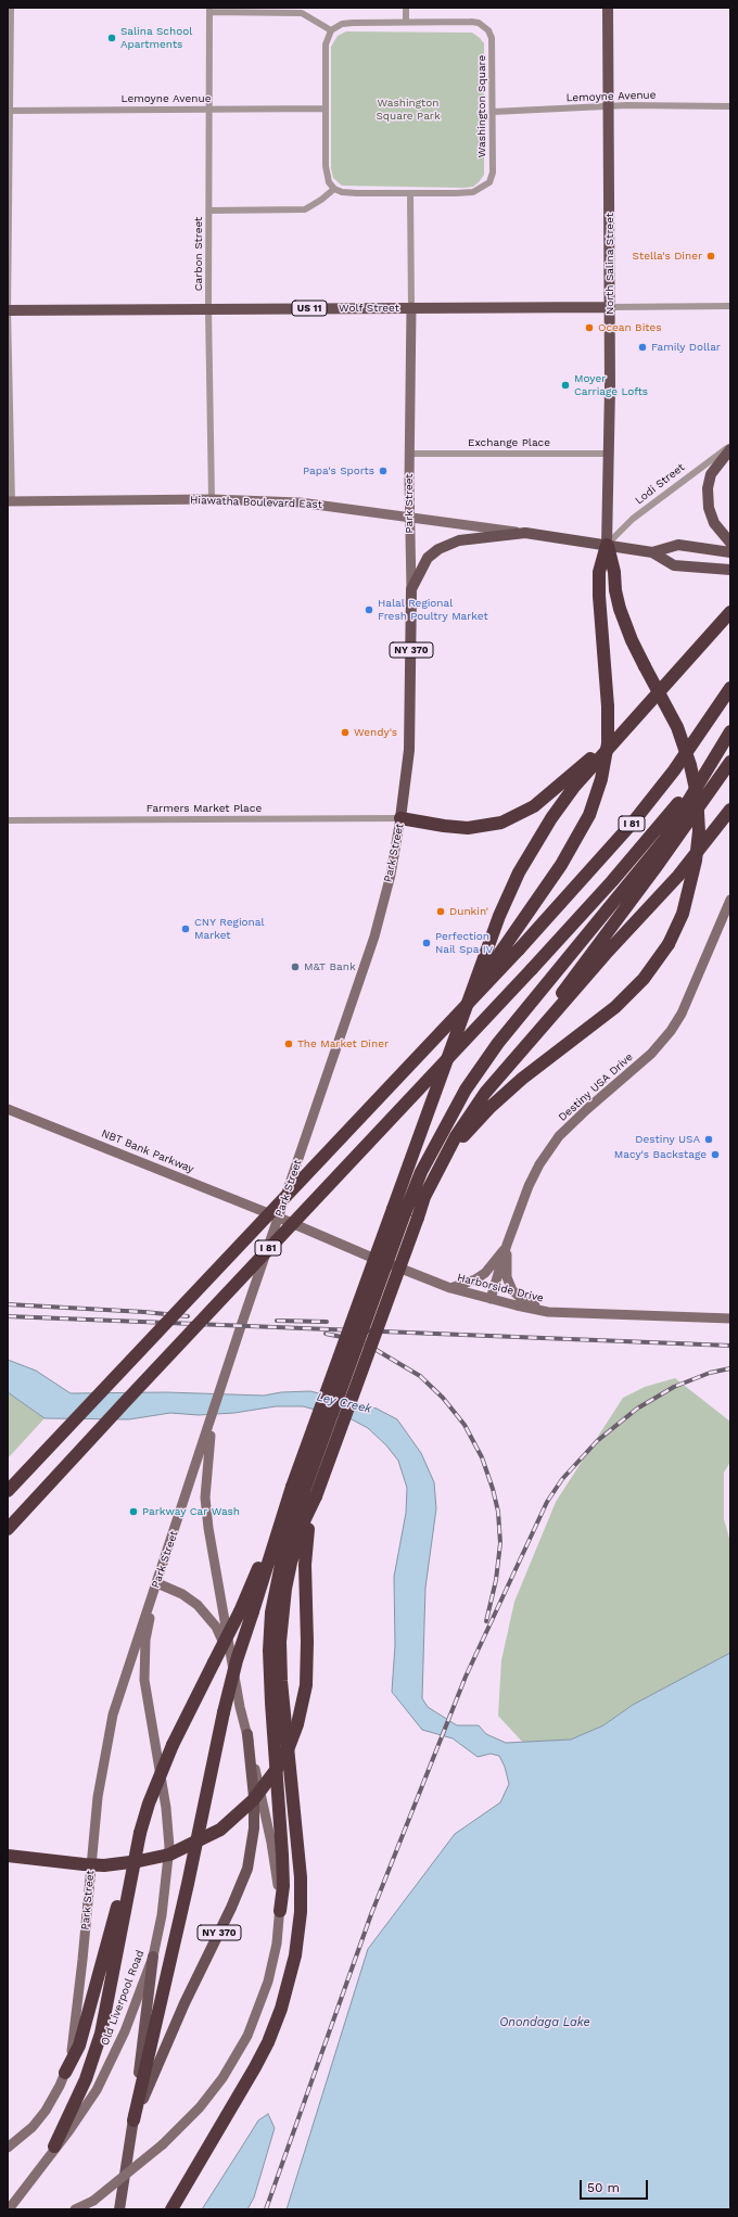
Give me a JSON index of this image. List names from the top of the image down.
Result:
{
  "streets": {
    "highway": ["I 81"],
    "main road": [
      "North Salina Street",
      "US 11",
      "Wolf Street",
      "Hiawatha Boulevard East",
      "Park Street",
      "NY 370",
      "Destiny USA Drive",
      "NBT Bank Parkway",
      "Harborside Drive",
      "Old Liverpool Road"
    ],
    "street": [
      "Lemoyne Avenue",
      "Washington Square",
      "Carbon Street",
      "Exchange Place",
      "Lodi Street",
      "Farmers Market Place"
    ]
  },
  "crossings": [
    ["Lemoyne Avenue", "Washington Square"],
    ["Lemoyne Avenue", "Carbon Street"],
    ["Lemoyne Avenue", "North Salina Street"],
    ["Washington Square", "Park Street"],
    ["Carbon Street", "Wolf Street"],
    ["Carbon Street", "Hiawatha Boulevard East"],
    ["North Salina Street", "Wolf Street"],
    ["North Salina Street", "Exchange Place"],
    ["North Salina Street", "Lodi Street"],
    ["North Salina Street", "Hiawatha Boulevard East"],
    ["Wolf Street", "Park Street"],
    ["Exchange Place", "Park Street"],
    ["Lodi Street", "Hiawatha Boulevard East"],
    ["Hiawatha Boulevard East", "Park Street"],
    ["Park Street", "NY 370"],
    ["Park Street", "Farmers Market Place"],
    ["Park Street", "NBT Bank Parkway"],
    ["Park Street", "Harborside Drive"],
    ["Park Street", "Old Liverpool Road"],
    ["NY 370", "Old Liverpool Road"],
    ["Destiny USA Drive", "Harborside Drive"],
    ["NBT Bank Parkway", "Harborside Drive"]
  ],
  "water": ["Ley Creek", "Onondaga Lake"],
  "parks": ["Washington Square Park"],
  "places": [
    "Salina School Apartments",
    "Stella's Diner",
    "Ocean Bites",
    "Family Dollar",
    "Moyer Carriage Lofts",
    "Papa's Sports",
    "Halal Regional Fresh Poultry Market",
    "Wendy's",
    "Dunkin'",
    "CNY Regional Market",
    "Perfection Nail Spa IV",
    "M&T Bank",
    "The Market Diner",
    "Destiny USA",
    "Macy's Backstage",
    "Parkway Car Wash"
  ],
  "scale_bar": "50 m"
}
